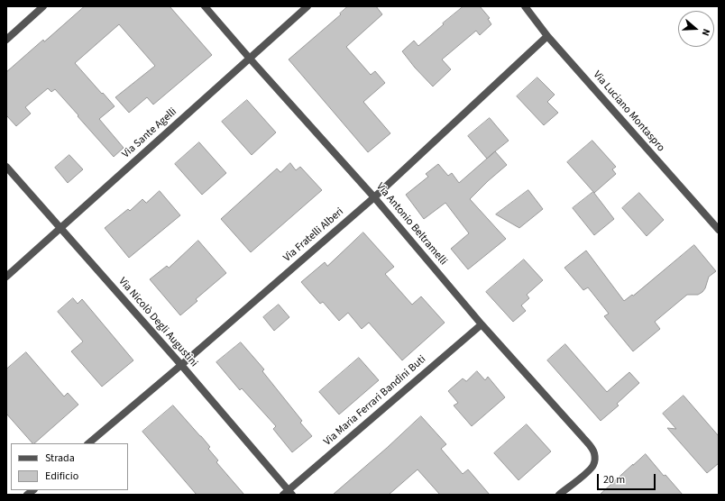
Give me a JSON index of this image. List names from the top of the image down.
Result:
{
  "streets": {
    "street": [
      "Via Luciano Montaspro",
      "Via Sante Agelli",
      "Via Antonio Beltramelli",
      "Via Fratelli Alberi",
      "Via Nicolò Degli Augustini",
      "Via Maria Ferrari Bandini Buti"
    ]
  },
  "crossings": [
    ["Via Luciano Montaspro", "Via Fratelli Alberi"],
    ["Via Sante Agelli", "Via Antonio Beltramelli"],
    ["Via Sante Agelli", "Via Nicolò Degli Augustini"],
    ["Via Antonio Beltramelli", "Via Fratelli Alberi"],
    ["Via Antonio Beltramelli", "Via Maria Ferrari Bandini Buti"],
    ["Via Fratelli Alberi", "Via Nicolò Degli Augustini"],
    ["Via Nicolò Degli Augustini", "Via Maria Ferrari Bandini Buti"]
  ],
  "legend": ["Strada", "Edificio"],
  "scale_bar": "20 m",
  "north": "right"
}
